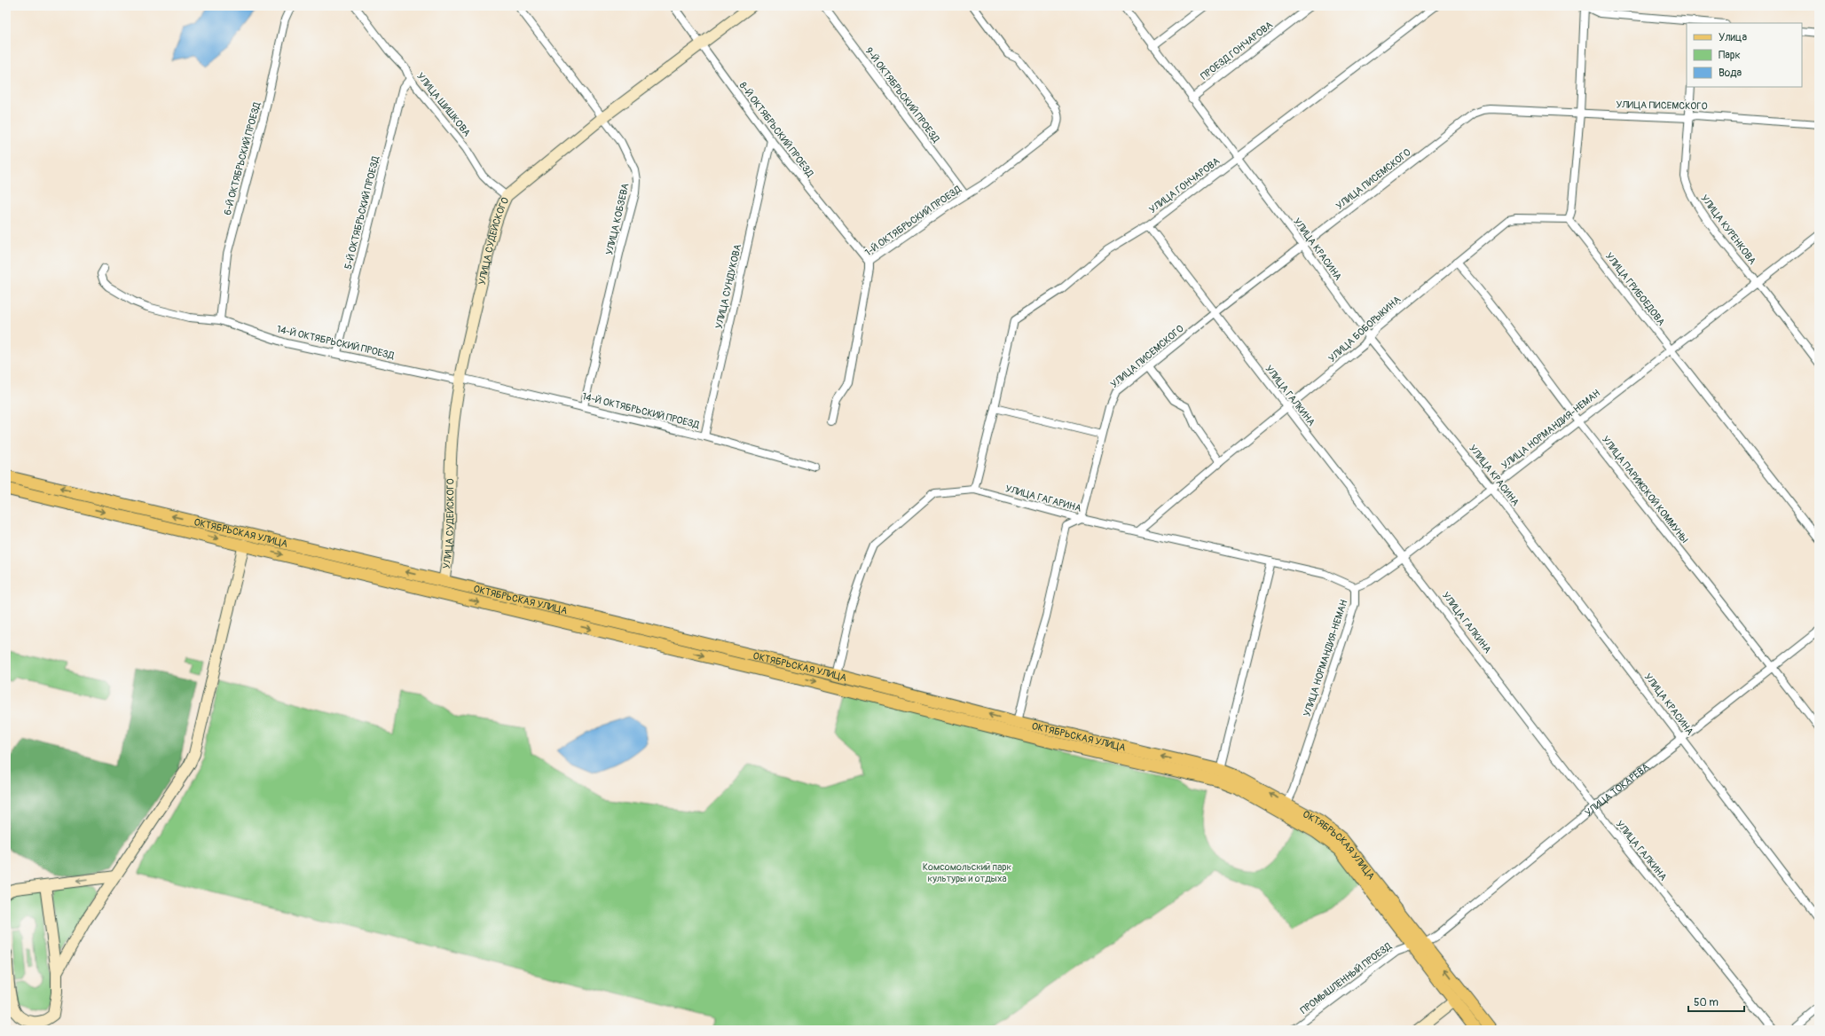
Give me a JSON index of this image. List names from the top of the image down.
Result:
{
  "streets": {
    "main road": ["УЛИЦА СУДЕЙСКОГО", "ОКТЯБРЬСКАЯ УЛИЦА", "УЛИЦА ТОКАРЕВА"],
    "street": [
      "ПРОЕЗД ГОНЧАРОВА",
      "9-Й ОКТЯБРЬСКИЙ ПРОЕЗД",
      "УЛИЦА ШИШКОВА",
      "УЛИЦА ПИСЕМСКОГО",
      "8-Й ОКТЯБРЬСКИЙ ПРОЕЗД",
      "6-Й ОКТЯБРЬСКИЙ ПРОЕЗД",
      "УЛИЦА ГОНЧАРОВА",
      "5-Й ОКТЯБРЬСКИЙ ПРОЕЗД",
      "УЛИЦА КОБЗЕВА",
      "1-Й ОКТЯБРЬСКИЙ ПРОЕЗД",
      "УЛИЦА КУРЕНКОВА",
      "УЛИЦА КРАСИНА",
      "УЛИЦА СУНДУКОВА",
      "УЛИЦА ГРИБОЕДОВА",
      "УЛИЦА БОБОРЫКИНА",
      "14-Й ОКТЯБРЬСКИЙ ПРОЕЗД",
      "УЛИЦА ГАЛКИНА",
      "УЛИЦА НОРМАНДИЯ-НЕМАН",
      "УЛИЦА ПАРИЖСКОЙ КОММУНЫ",
      "УЛИЦА ГАГАРИНА",
      "ПРОМЫШЛЕННЫЙ ПРОЕЗД"
    ]
  },
  "crossings": [
    ["ПРОЕЗД ГОНЧАРОВА", "УЛИЦА КРАСИНА"],
    ["9-Й ОКТЯБРЬСКИЙ ПРОЕЗД", "1-Й ОКТЯБРЬСКИЙ ПРОЕЗД"],
    ["УЛИЦА ШИШКОВА", "5-Й ОКТЯБРЬСКИЙ ПРОЕЗД"],
    ["УЛИЦА ШИШКОВА", "УЛИЦА СУДЕЙСКОГО"],
    ["УЛИЦА ПИСЕМСКОГО", "УЛИЦА КУРЕНКОВА"],
    ["УЛИЦА ПИСЕМСКОГО", "УЛИЦА КРАСИНА"],
    ["УЛИЦА ПИСЕМСКОГО", "УЛИЦА ГАЛКИНА"],
    ["УЛИЦА ПИСЕМСКОГО", "УЛИЦА ГАГАРИНА"],
    ["8-Й ОКТЯБРЬСКИЙ ПРОЕЗД", "1-Й ОКТЯБРЬСКИЙ ПРОЕЗД"],
    ["8-Й ОКТЯБРЬСКИЙ ПРОЕЗД", "УЛИЦА СУДЕЙСКОГО"],
    ["8-Й ОКТЯБРЬСКИЙ ПРОЕЗД", "УЛИЦА СУНДУКОВА"],
    ["6-Й ОКТЯБРЬСКИЙ ПРОЕЗД", "14-Й ОКТЯБРЬСКИЙ ПРОЕЗД"],
    ["УЛИЦА ГОНЧАРОВА", "УЛИЦА КРАСИНА"],
    ["УЛИЦА ГОНЧАРОВА", "УЛИЦА ГАЛКИНА"],
    ["УЛИЦА ГОНЧАРОВА", "УЛИЦА ГАГАРИНА"],
    ["5-Й ОКТЯБРЬСКИЙ ПРОЕЗД", "14-Й ОКТЯБРЬСКИЙ ПРОЕЗД"],
    ["УЛИЦА КОБЗЕВА", "УЛИЦА СУДЕЙСКОГО"],
    ["УЛИЦА КОБЗЕВА", "14-Й ОКТЯБРЬСКИЙ ПРОЕЗД"],
    ["УЛИЦА КУРЕНКОВА", "УЛИЦА НОРМАНДИЯ-НЕМАН"],
    ["УЛИЦА СУДЕЙСКОГО", "14-Й ОКТЯБРЬСКИЙ ПРОЕЗД"],
    ["УЛИЦА СУДЕЙСКОГО", "ОКТЯБРЬСКАЯ УЛИЦА"],
    ["УЛИЦА КРАСИНА", "УЛИЦА БОБОРЫКИНА"],
    ["УЛИЦА КРАСИНА", "УЛИЦА НОРМАНДИЯ-НЕМАН"],
    ["УЛИЦА КРАСИНА", "УЛИЦА ТОКАРЕВА"],
    ["УЛИЦА СУНДУКОВА", "14-Й ОКТЯБРЬСКИЙ ПРОЕЗД"],
    ["УЛИЦА ГРИБОЕДОВА", "УЛИЦА БОБОРЫКИНА"],
    ["УЛИЦА ГРИБОЕДОВА", "УЛИЦА НОРМАНДИЯ-НЕМАН"],
    ["УЛИЦА БОБОРЫКИНА", "УЛИЦА ГАЛКИНА"],
    ["УЛИЦА БОБОРЫКИНА", "УЛИЦА ПАРИЖСКОЙ КОММУНЫ"],
    ["УЛИЦА БОБОРЫКИНА", "УЛИЦА ГАГАРИНА"],
    ["УЛИЦА ГАЛКИНА", "УЛИЦА НОРМАНДИЯ-НЕМАН"],
    ["УЛИЦА ГАЛКИНА", "УЛИЦА ТОКАРЕВА"],
    ["УЛИЦА НОРМАНДИЯ-НЕМАН", "УЛИЦА ПАРИЖСКОЙ КОММУНЫ"],
    ["УЛИЦА НОРМАНДИЯ-НЕМАН", "УЛИЦА ГАГАРИНА"],
    ["УЛИЦА НОРМАНДИЯ-НЕМАН", "ОКТЯБРЬСКАЯ УЛИЦА"],
    ["УЛИЦА ПАРИЖСКОЙ КОММУНЫ", "УЛИЦА ТОКАРЕВА"],
    ["УЛИЦА ГАГАРИНА", "ОКТЯБРЬСКАЯ УЛИЦА"],
    ["ОКТЯБРЬСКАЯ УЛИЦА", "УЛИЦА ТОКАРЕВА"],
    ["ОКТЯБРЬСКАЯ УЛИЦА", "ПРОМЫШЛЕННЫЙ ПРОЕЗД"],
    ["УЛИЦА ТОКАРЕВА", "ПРОМЫШЛЕННЫЙ ПРОЕЗД"]
  ],
  "parks": ["Комсомольский парк культуры и отдыха"],
  "legend": ["Улица", "Парк", "Вода"],
  "scale_bar": "50 m"
}
